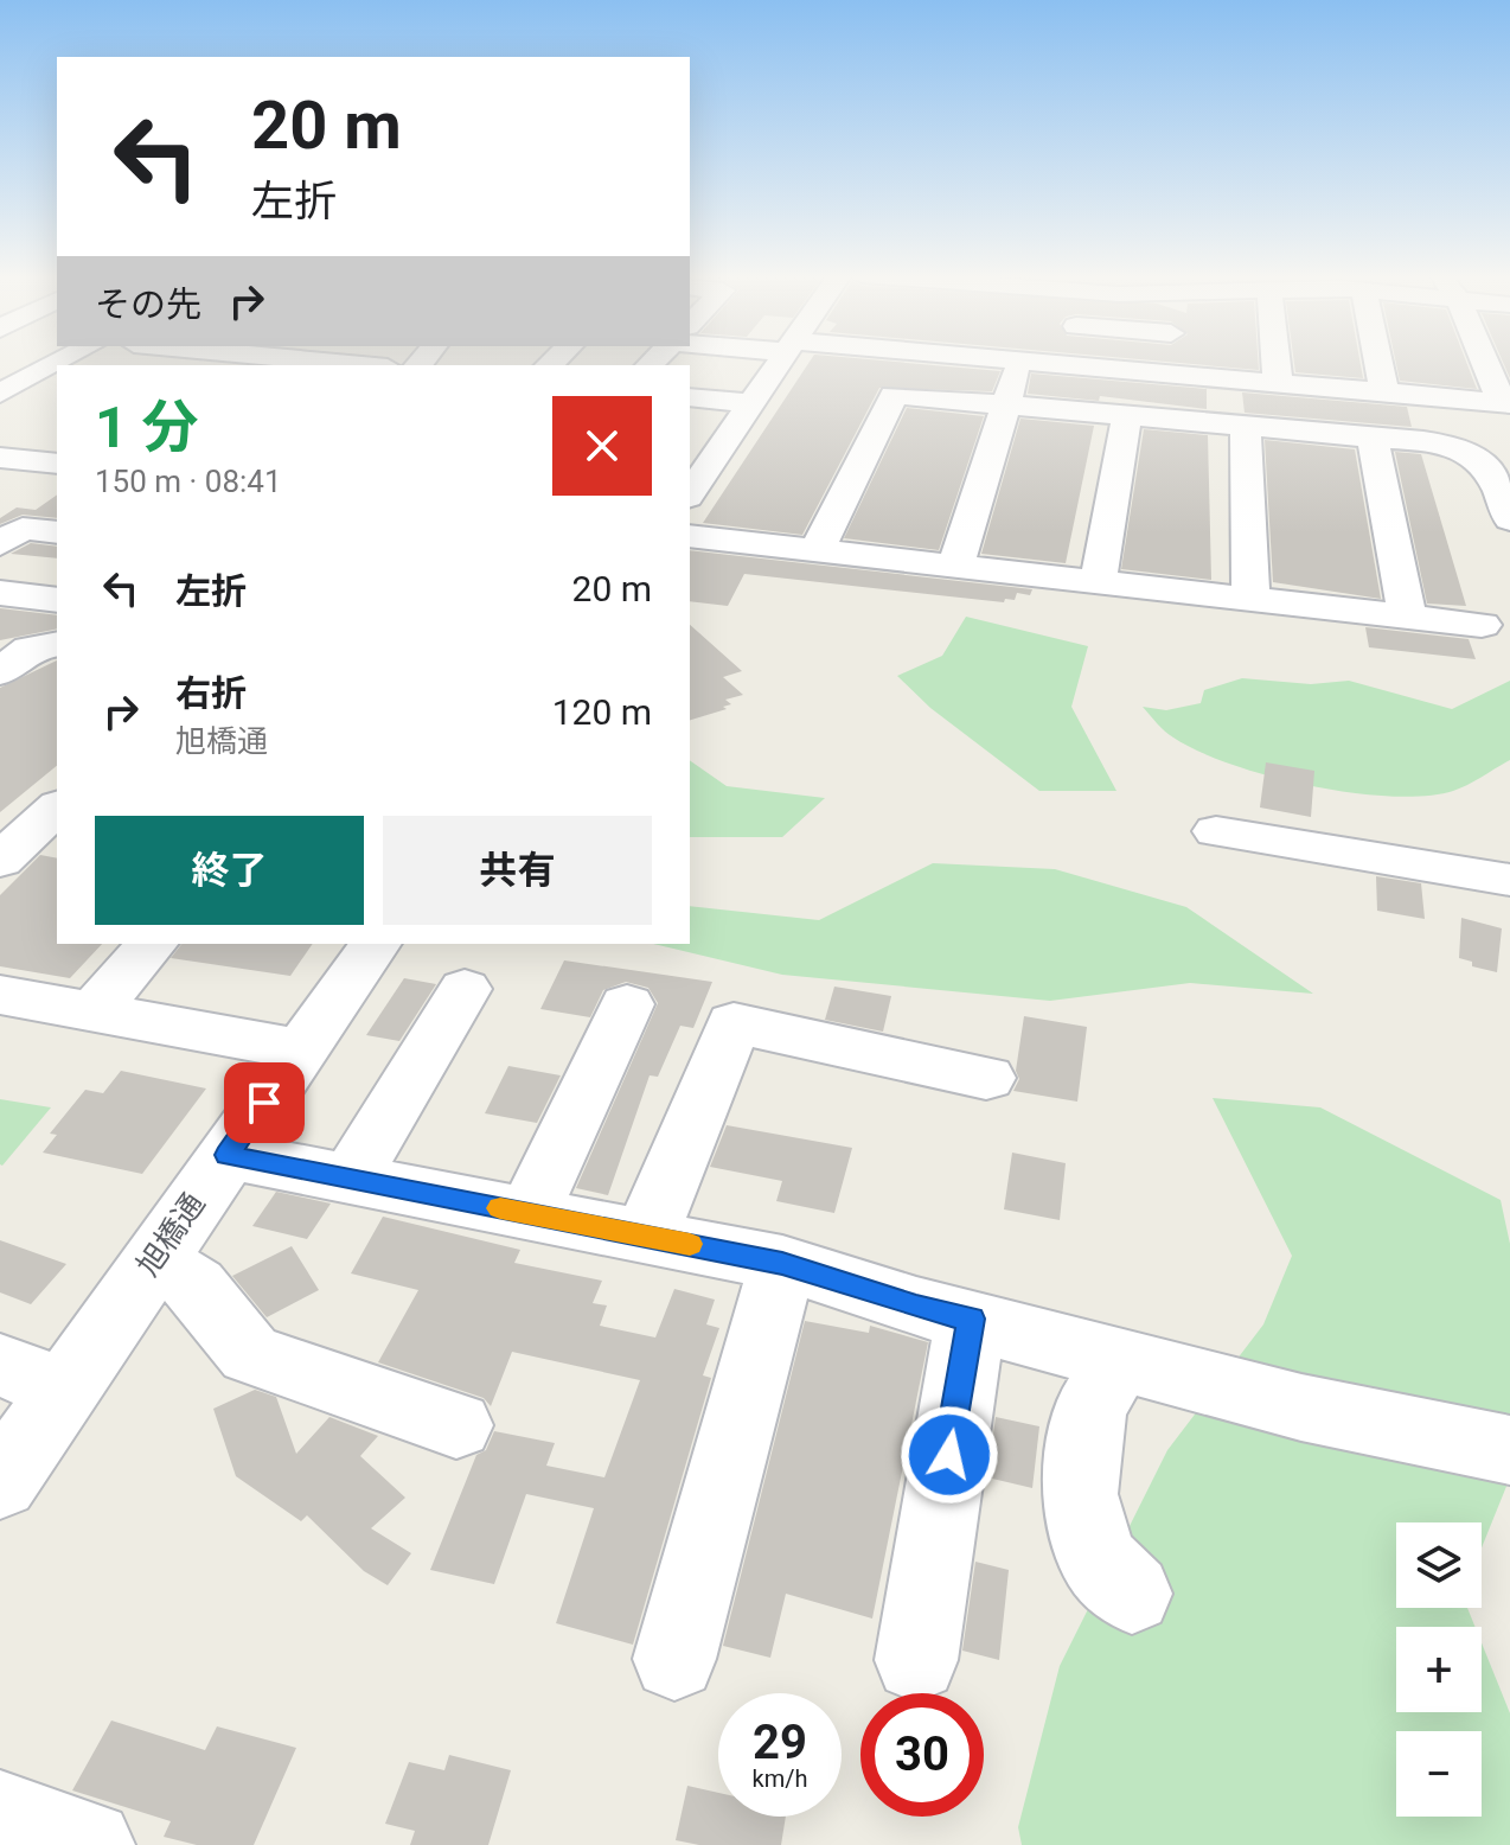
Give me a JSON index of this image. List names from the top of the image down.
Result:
{
  "streets": {
    "street": ["旭橋通"]
  },
  "page": {
    "turn": ["20 m", "左折"],
    "then": "その先",
    "heading": ["1 分", "150 m · 08:41"],
    "list": [
      {
        "name": "左折",
        "value": "20 m"
      },
      {
        "name": "右折",
        "note": "旭橋通",
        "value": "120 m"
      }
    ],
    "buttons": ["終了", "共有"],
    "map_buttons": ["+", "−"],
    "speed": "29 km/h",
    "limit": "30"
  }
}
